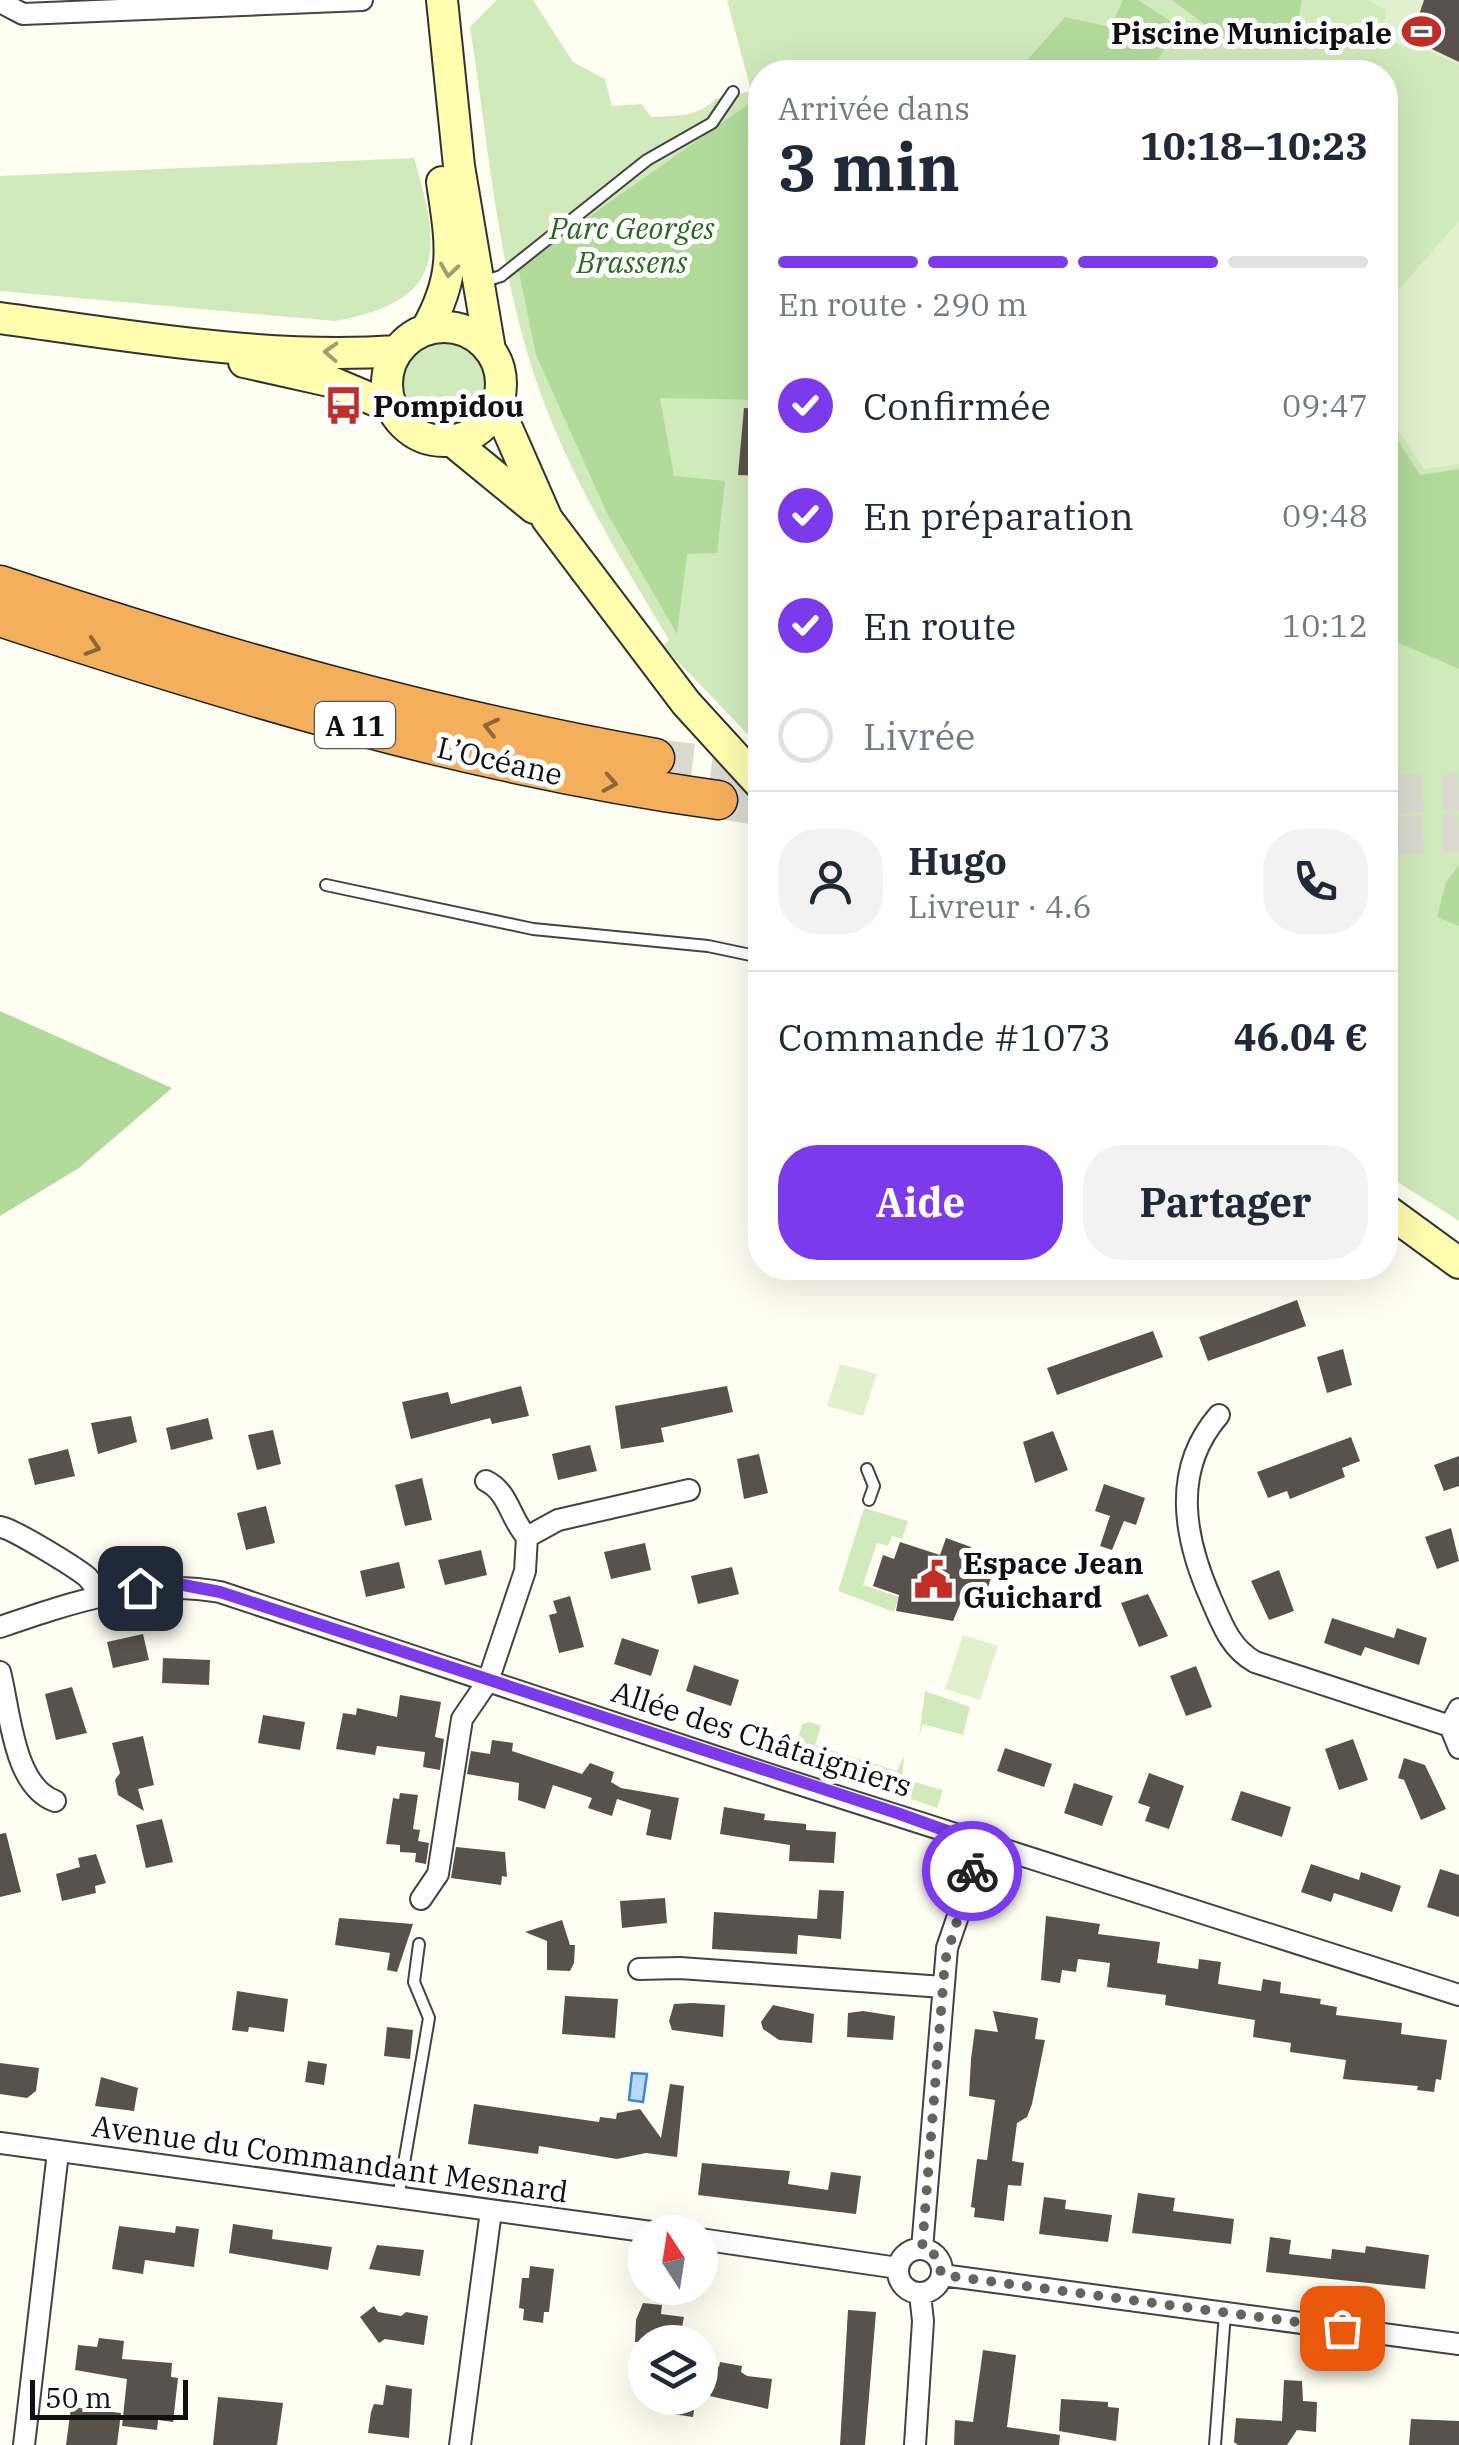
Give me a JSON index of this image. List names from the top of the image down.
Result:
{
  "streets": {
    "highway": ["A 11", "L’Océane"],
    "street": ["Allée des Châtaigniers", "Avenue du Commandant Mesnard"]
  },
  "parks": ["Parc Georges Brassens"],
  "places": {
    "sports": ["Piscine Municipale"],
    "bus stop": ["Pompidou"],
    "public building": ["Espace Jean Guichard"]
  },
  "scale_bar": "50 m",
  "north": "top",
  "page": {
    "heading": ["3 min", "Arrivée dans", "10:18–10:23"],
    "panel": [
      "Hugo",
      "Livreur · 4.6",
      "Commande #1073",
      "46.04 €"
    ],
    "bar": "En route · 290 m",
    "list": [
      ["Confirmée", "09:47"],
      ["En préparation", "09:48"],
      ["En route", "10:12"],
      "Livrée"
    ],
    "buttons": ["Aide", "Partager"],
    "scale": "50 m"
  }
}
